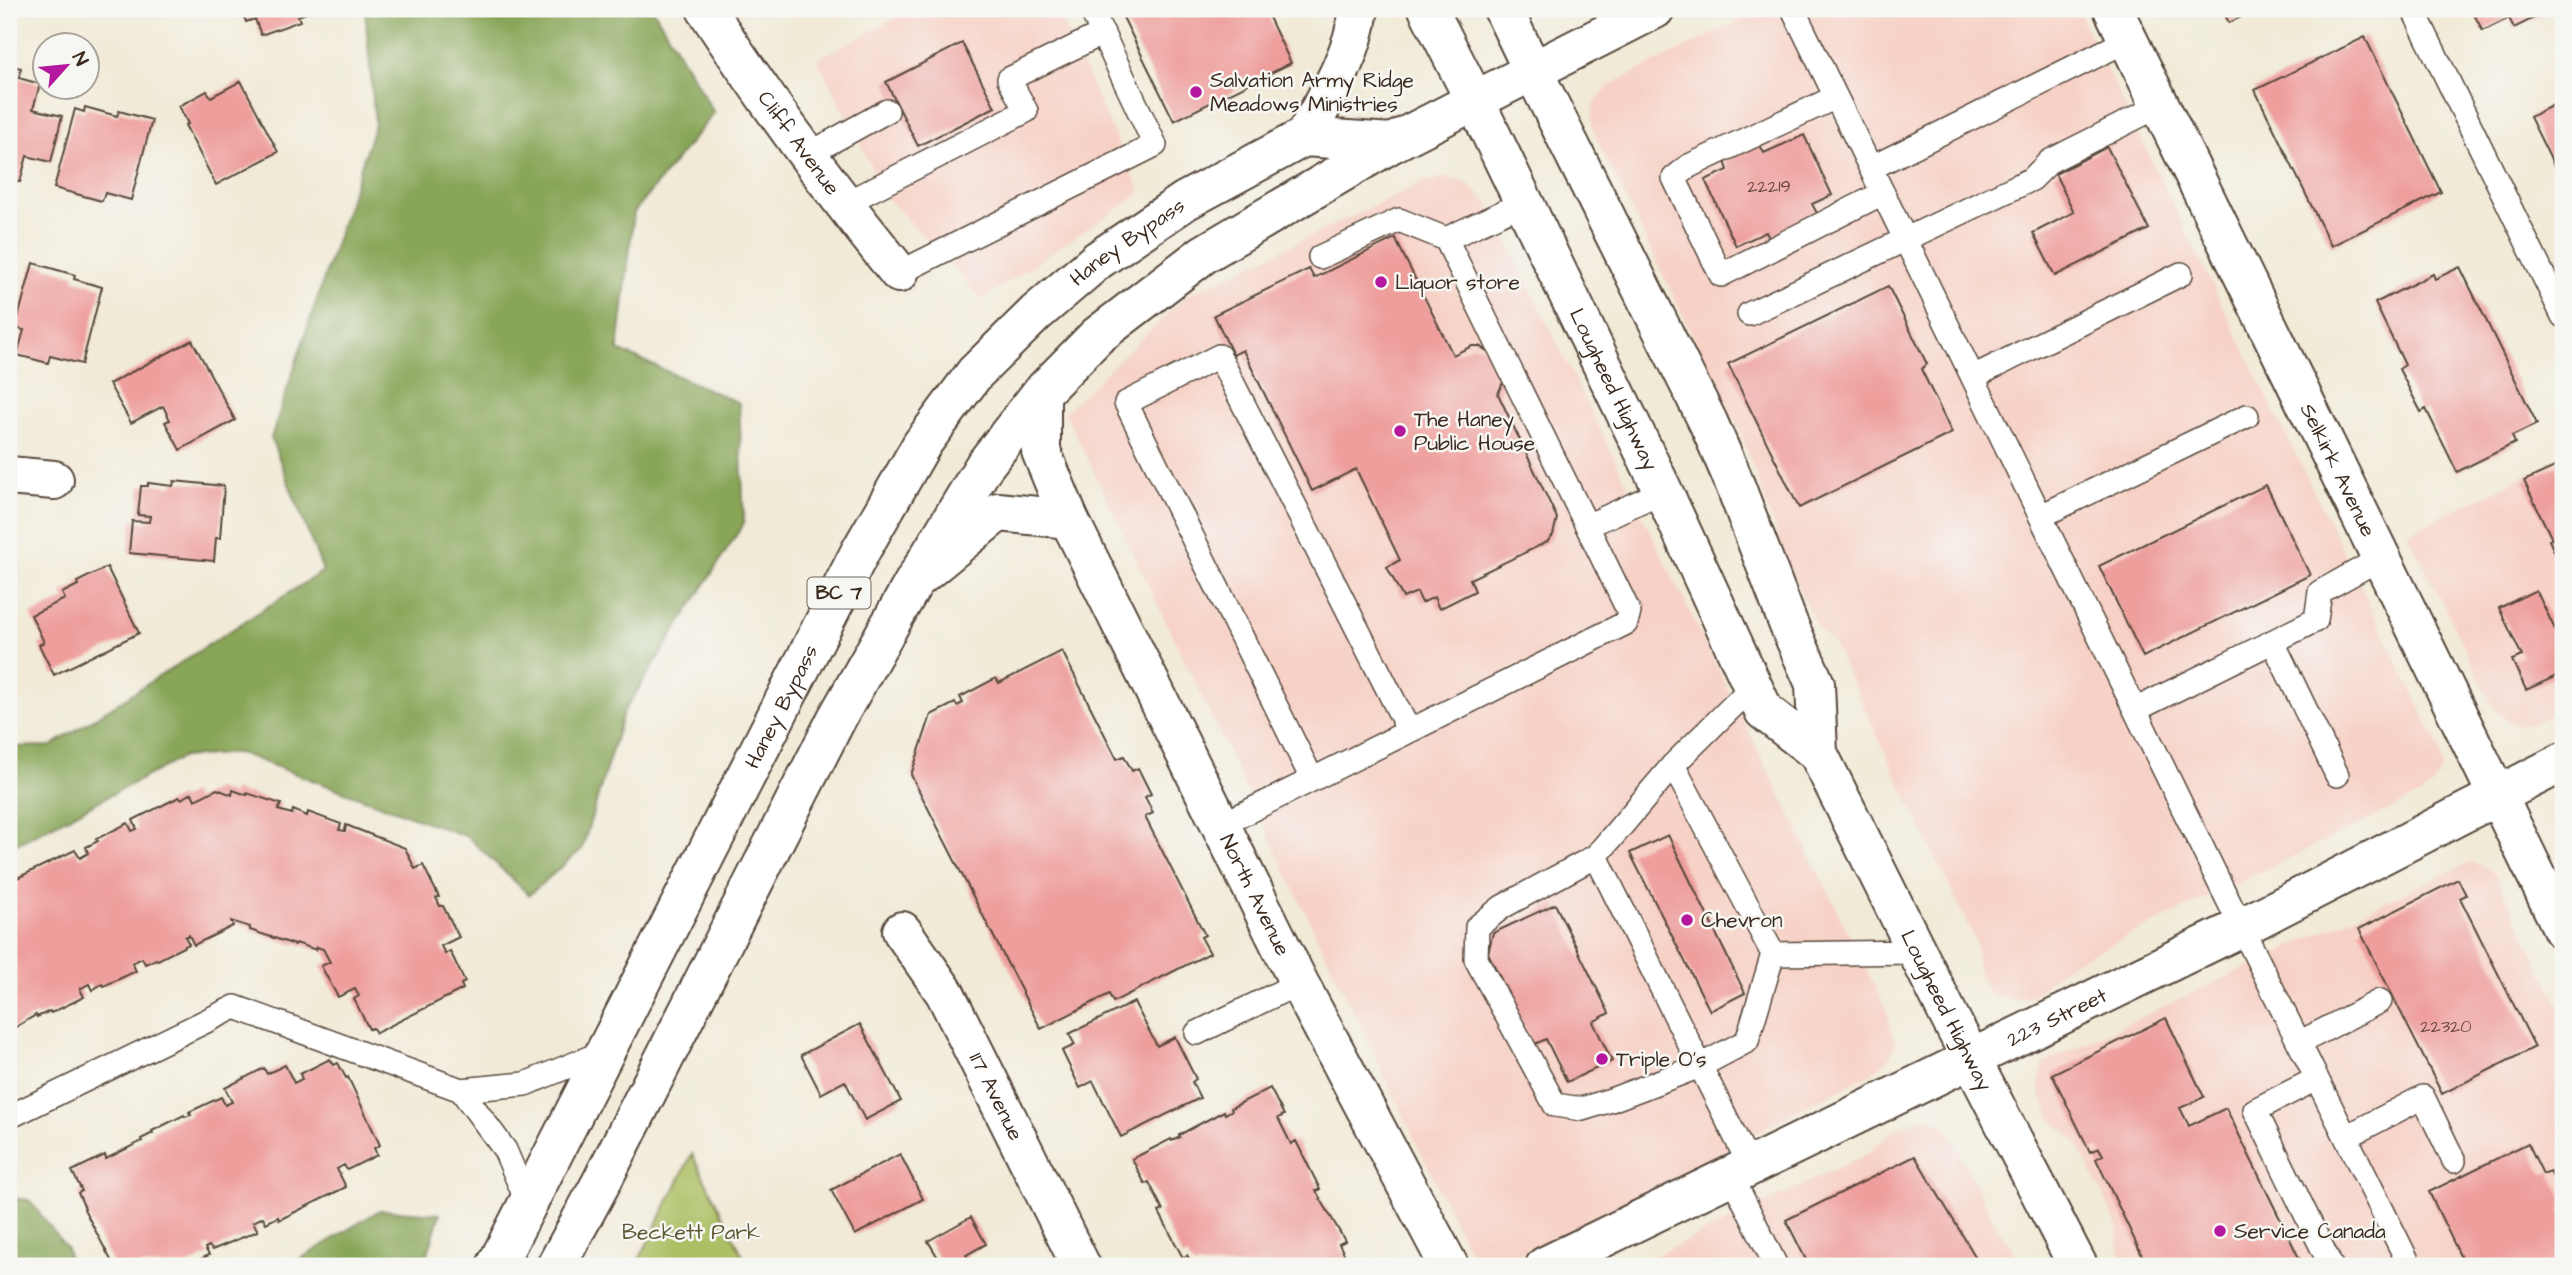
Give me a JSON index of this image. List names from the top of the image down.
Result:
{
  "streets": {
    "main road": [
      "Cliff Avenue",
      "Haney Bypass",
      "Lougheed Highway",
      "Selkirk Avenue",
      "BC 7",
      "North Avenue",
      "223 Street",
      "117 Avenue"
    ]
  },
  "crossings": [
    ["Lougheed Highway", "BC 7"],
    ["Lougheed Highway", "223 Street"],
    ["Selkirk Avenue", "223 Street"],
    ["BC 7", "North Avenue"]
  ],
  "parks": ["Beckett Park"],
  "places": [
    "Salvation Army Ridge Meadows Ministries",
    "Liquor store",
    "The Haney Public House",
    "Chevron",
    "Triple O's",
    "Service Canada"
  ],
  "house_numbers": ["22219", "22320"],
  "north": "top right"
}
